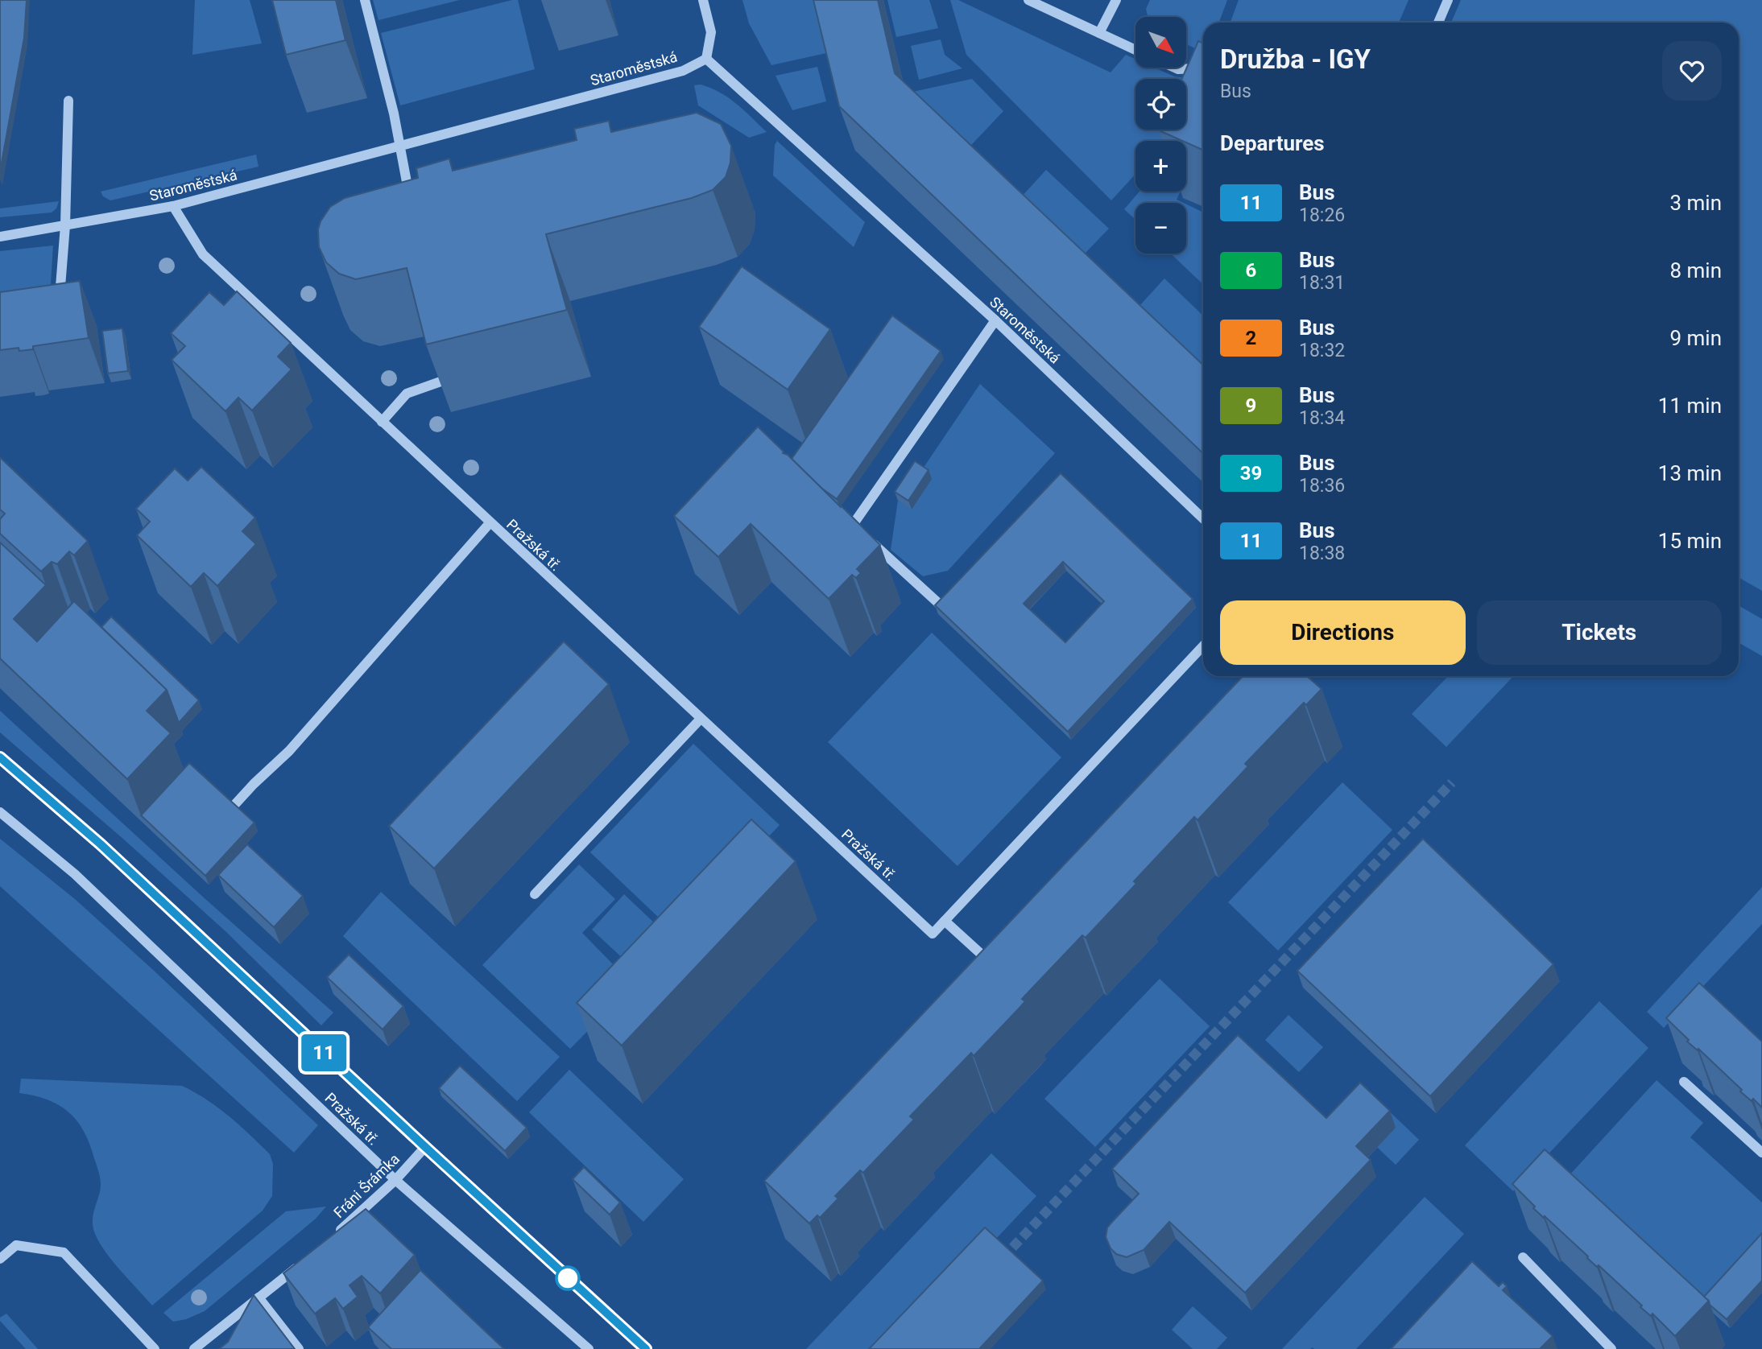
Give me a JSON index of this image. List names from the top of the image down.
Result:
{
  "streets": {
    "street": ["Staroměstská", "Pražská tř.", "Fráni Šrámka"]
  },
  "crossings": [
    ["Staroměstská", "Pražská tř."],
    ["Pražská tř.", "Fráni Šrámka"]
  ],
  "lines": ["bus line 11"],
  "north": "bottom right",
  "page": {
    "on_map": "11",
    "map_buttons": ["+", "−"],
    "heading": [
      ["Družba - IGY", "Bus"],
      "Departures"
    ],
    "list": [
      {
        "mark": "11",
        "name": "Bus",
        "note": "18:26",
        "value": "3 min"
      },
      {
        "mark": "6",
        "name": "Bus",
        "note": "18:31",
        "value": "8 min"
      },
      {
        "mark": "2",
        "name": "Bus",
        "note": "18:32",
        "value": "9 min"
      },
      {
        "mark": "9",
        "name": "Bus",
        "note": "18:34",
        "value": "11 min"
      },
      {
        "mark": "39",
        "name": "Bus",
        "note": "18:36",
        "value": "13 min"
      },
      {
        "mark": "11",
        "name": "Bus",
        "note": "18:38",
        "value": "15 min"
      }
    ],
    "buttons": ["Directions", "Tickets"]
  }
}
